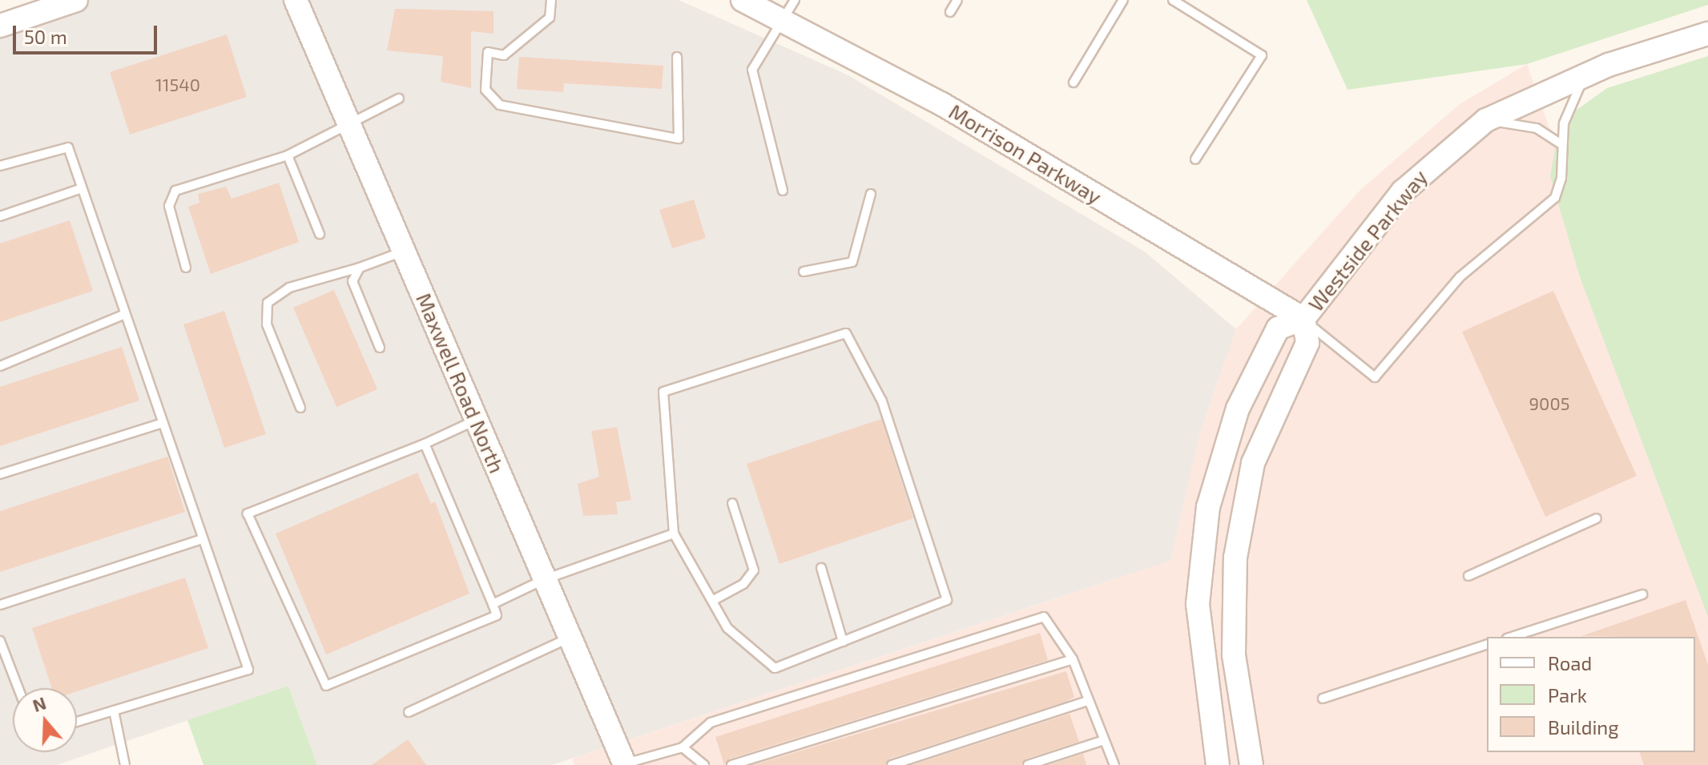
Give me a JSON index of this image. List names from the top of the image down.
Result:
{
  "streets": {
    "street": ["Morrison Parkway", "Westside Parkway", "Maxwell Road North"]
  },
  "crossings": [
    ["Morrison Parkway", "Westside Parkway"]
  ],
  "house_numbers": ["11540", "9005"],
  "legend": ["Road", "Park", "Building"],
  "scale_bar": "50 m",
  "north": "top"
}
